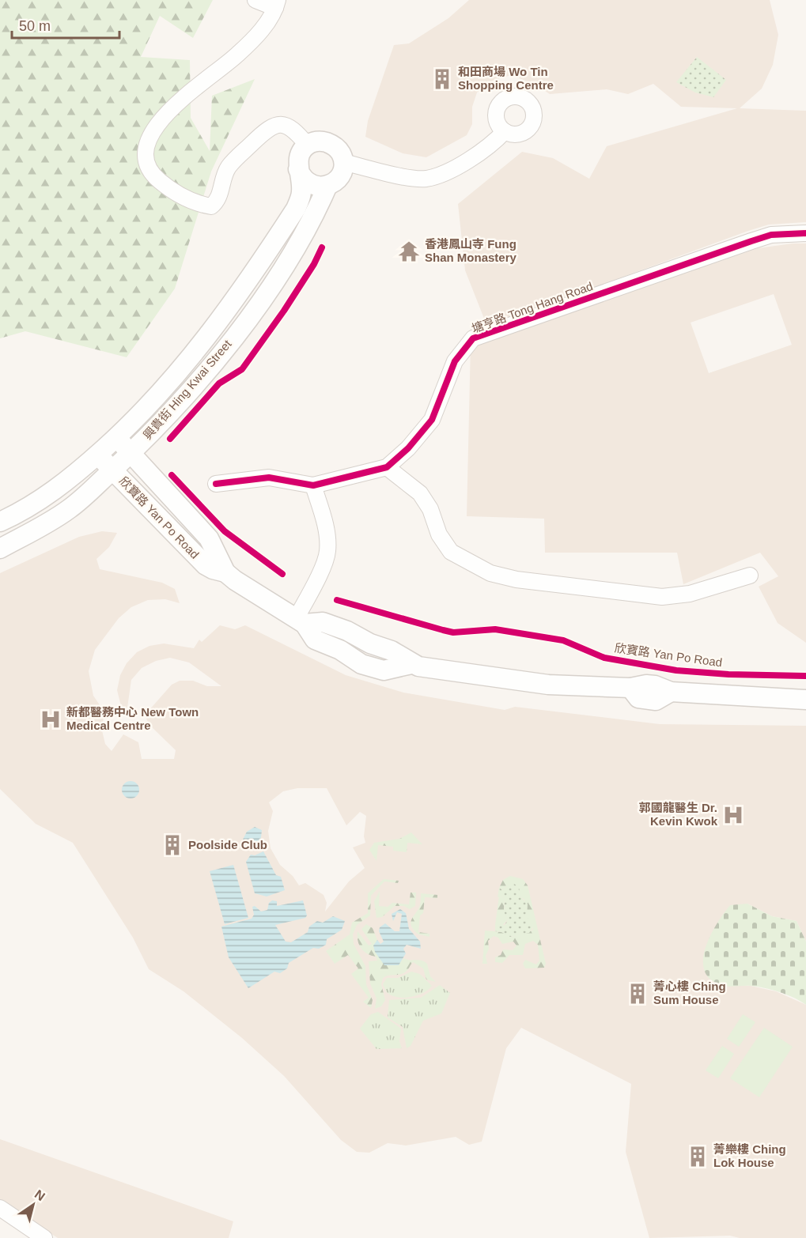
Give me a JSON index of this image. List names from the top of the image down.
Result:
{
  "streets": {
    "street": ["塘亨路 Tong Hang Road", "興貴街 Hing Kwai Street", "欣寶路 Yan Po Road"]
  },
  "crossings": [
    ["興貴街 Hing Kwai Street", "欣寶路 Yan Po Road"]
  ],
  "places": {
    "building": [
      "和田商場 Wo Tin Shopping Centre",
      "Poolside Club",
      "菁心樓 Ching Sum House",
      "菁樂樓 Ching Lok House"
    ],
    "temple": ["香港鳳山寺 Fung Shan Monastery"],
    "hospital": ["新都醫務中心 New Town Medical Centre", "郭國龍醫生 Dr. Kevin Kwok"]
  },
  "scale_bar": "50 m",
  "north": "top right"
}
